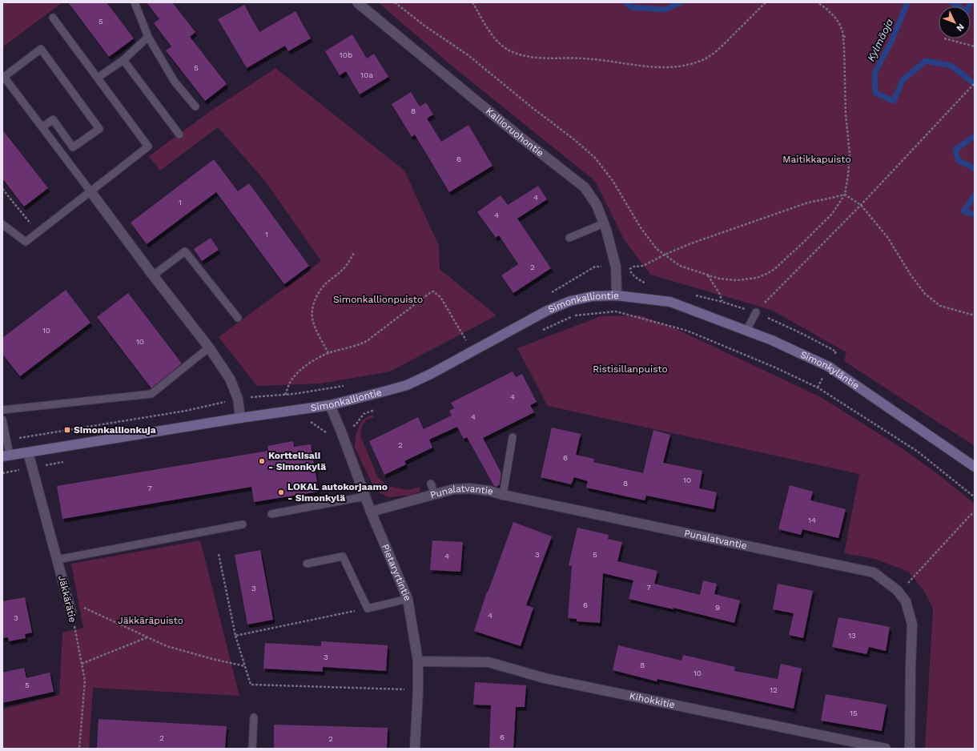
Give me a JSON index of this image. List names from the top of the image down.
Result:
{
  "streets": {
    "main road": ["Simonkalliontie", "Simonkyläntie"],
    "street": [
      "Kallioruohontie",
      "Punalatvantie",
      "Pietaryrtintie",
      "Jäkkärätie",
      "Kihokkitie"
    ]
  },
  "crossings": [
    ["Kallioruohontie", "Simonkalliontie"],
    ["Simonkalliontie", "Simonkyläntie"],
    ["Simonkalliontie", "Pietaryrtintie"],
    ["Simonkalliontie", "Jäkkärätie"],
    ["Punalatvantie", "Pietaryrtintie"],
    ["Pietaryrtintie", "Kihokkitie"]
  ],
  "water": ["Kylmäoja"],
  "parks": [
    "Maitikkapuisto",
    "Simonkallionpuisto",
    "Ristisillanpuisto",
    "Jäkkäräpuisto"
  ],
  "places": {
    "transit": ["Simonkallionkuja"],
    "other": ["Korttelisali - Simonkylä", "LOKAL autokorjaamo - Simonkylä"]
  },
  "house_numbers": [
    "5",
    "10b",
    "5",
    "10a",
    "8",
    "6",
    "4",
    "1",
    "4",
    "1",
    "2",
    "10",
    "10",
    "4",
    "4",
    "2",
    "6",
    "10",
    "8",
    "7",
    "14",
    "3",
    "5",
    "4",
    "7",
    "3",
    "6",
    "9",
    "4",
    "3",
    "13",
    "3",
    "8",
    "10",
    "5",
    "12",
    "15",
    "6",
    "2",
    "2"
  ],
  "north": "bottom right"
}
